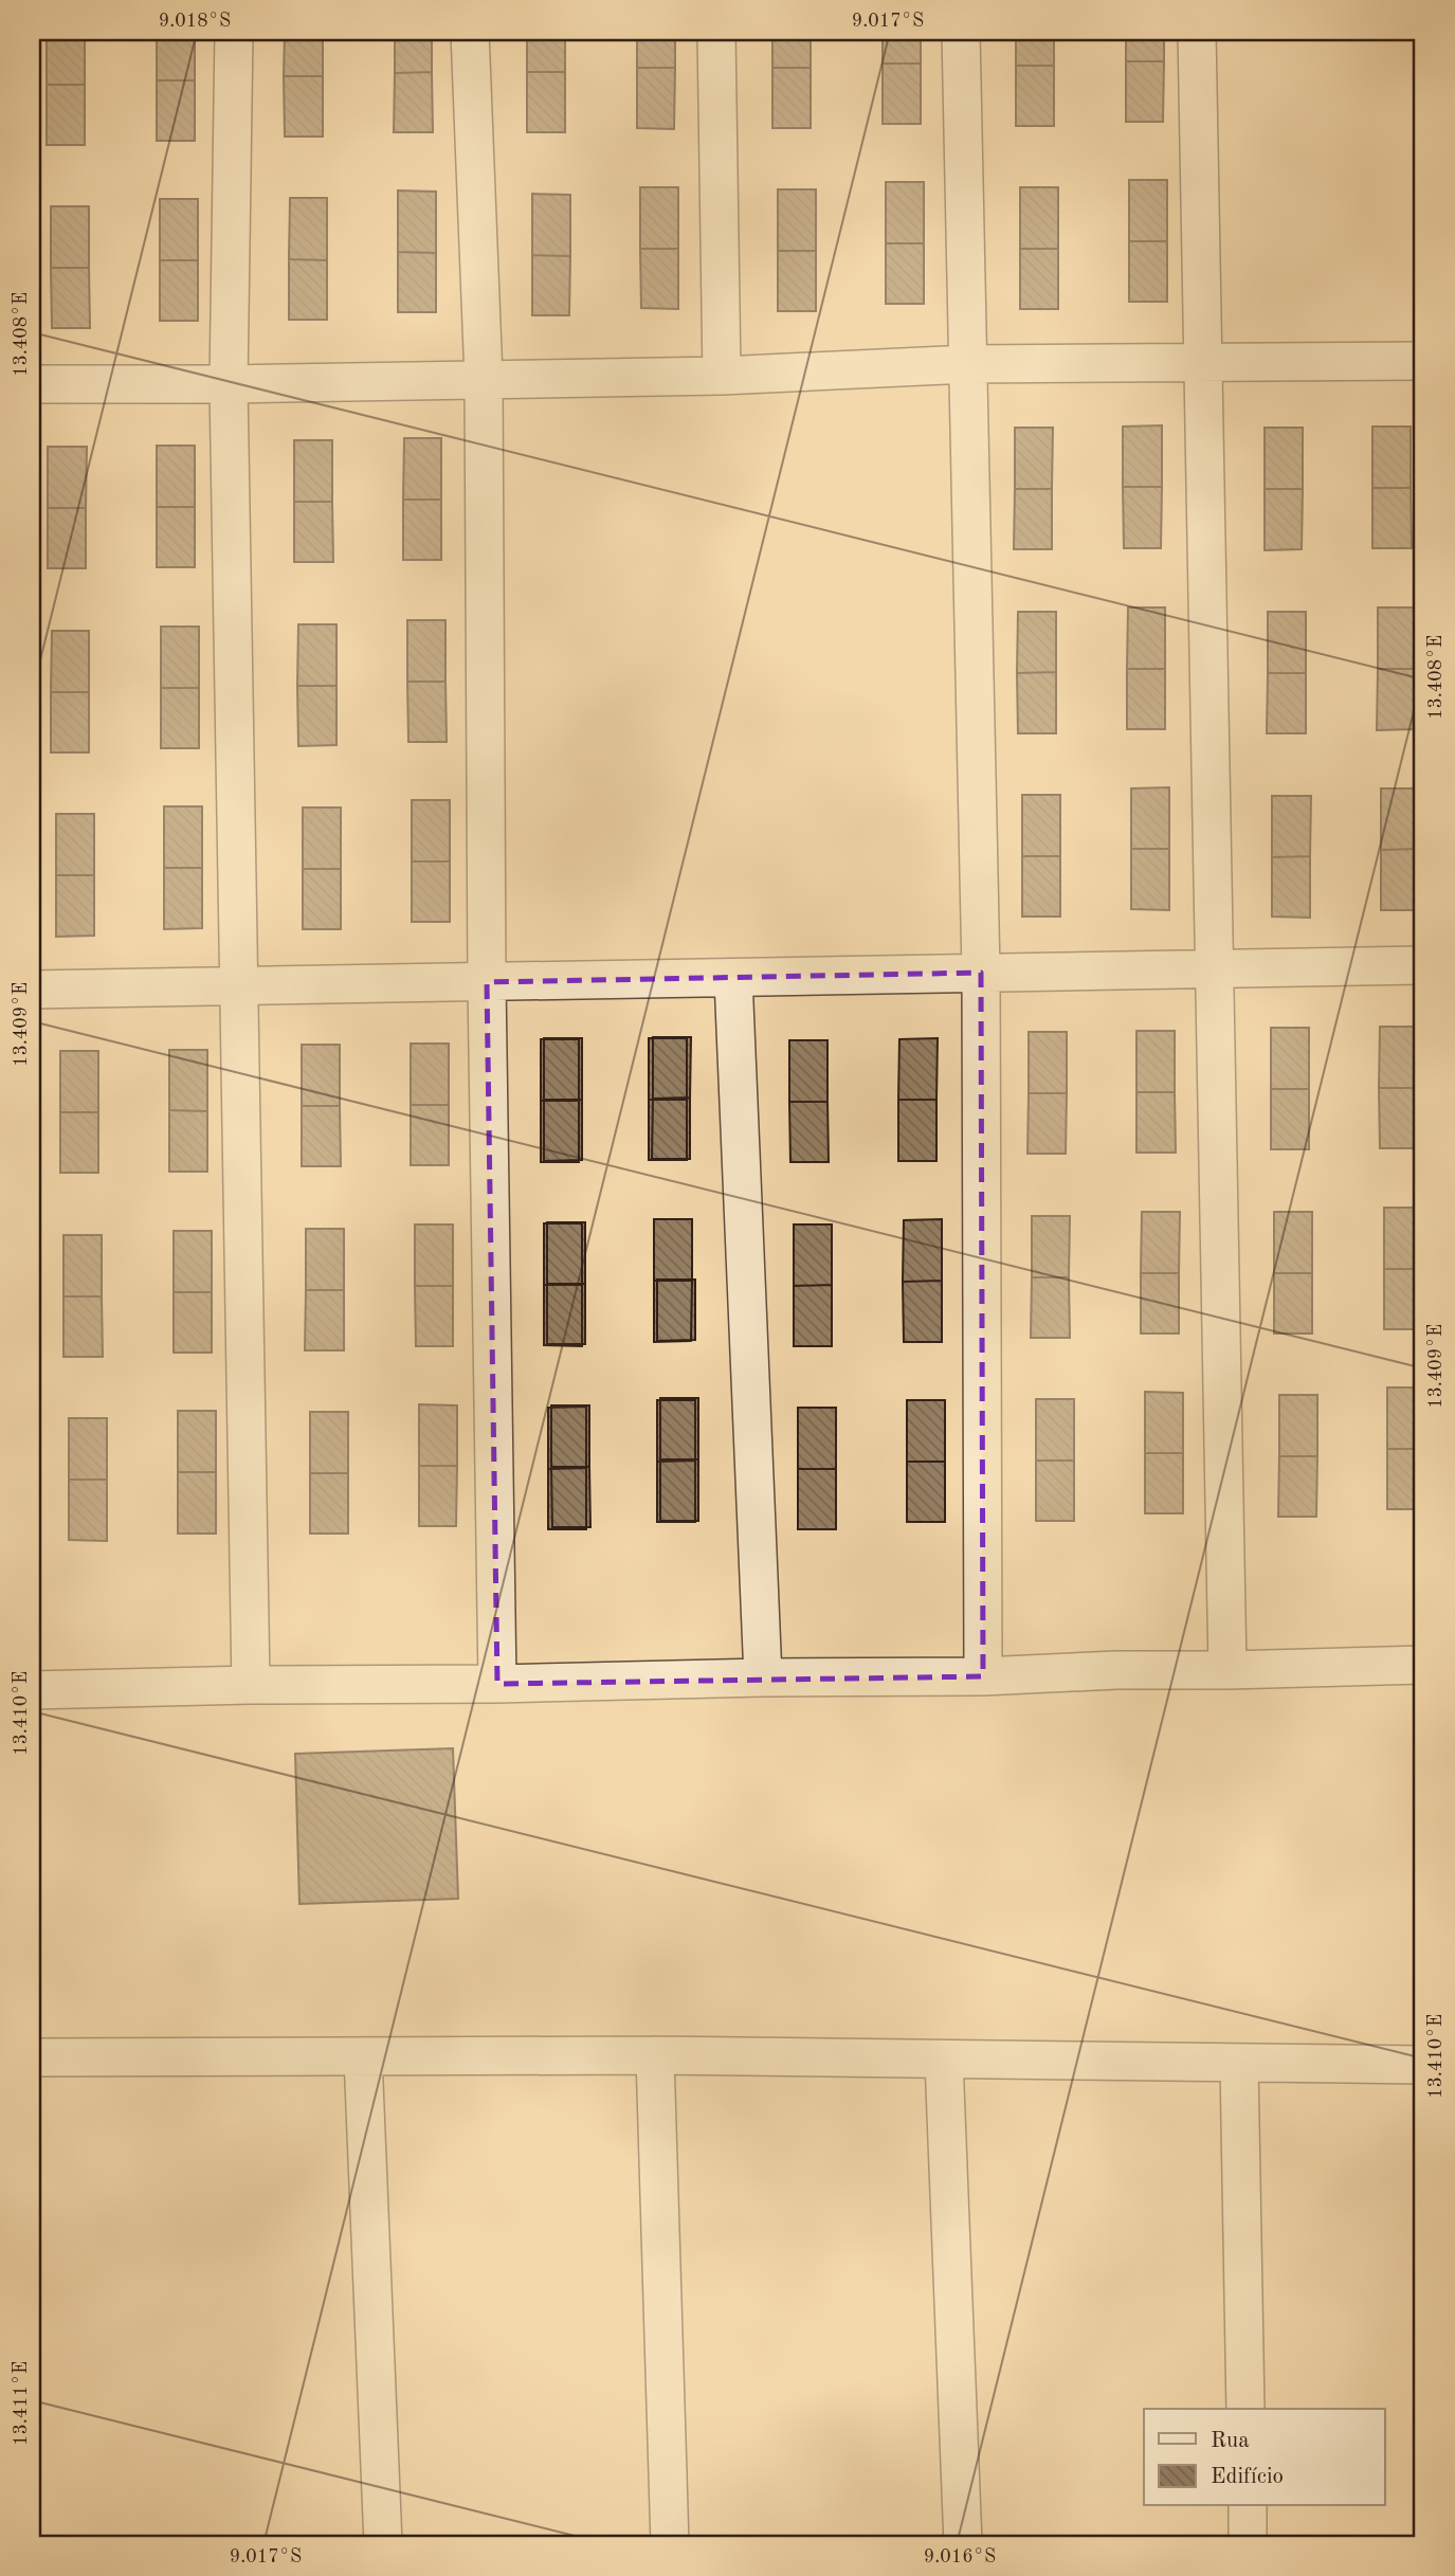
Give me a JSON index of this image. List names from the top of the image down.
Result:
{
  "legend": ["Rua", "Edifício"],
  "coordinates": [
    "9.018°S",
    "9.017°S",
    "13.408°E",
    "13.409°E",
    "13.410°E",
    "13.411°E",
    "9.016°S"
  ]
}
